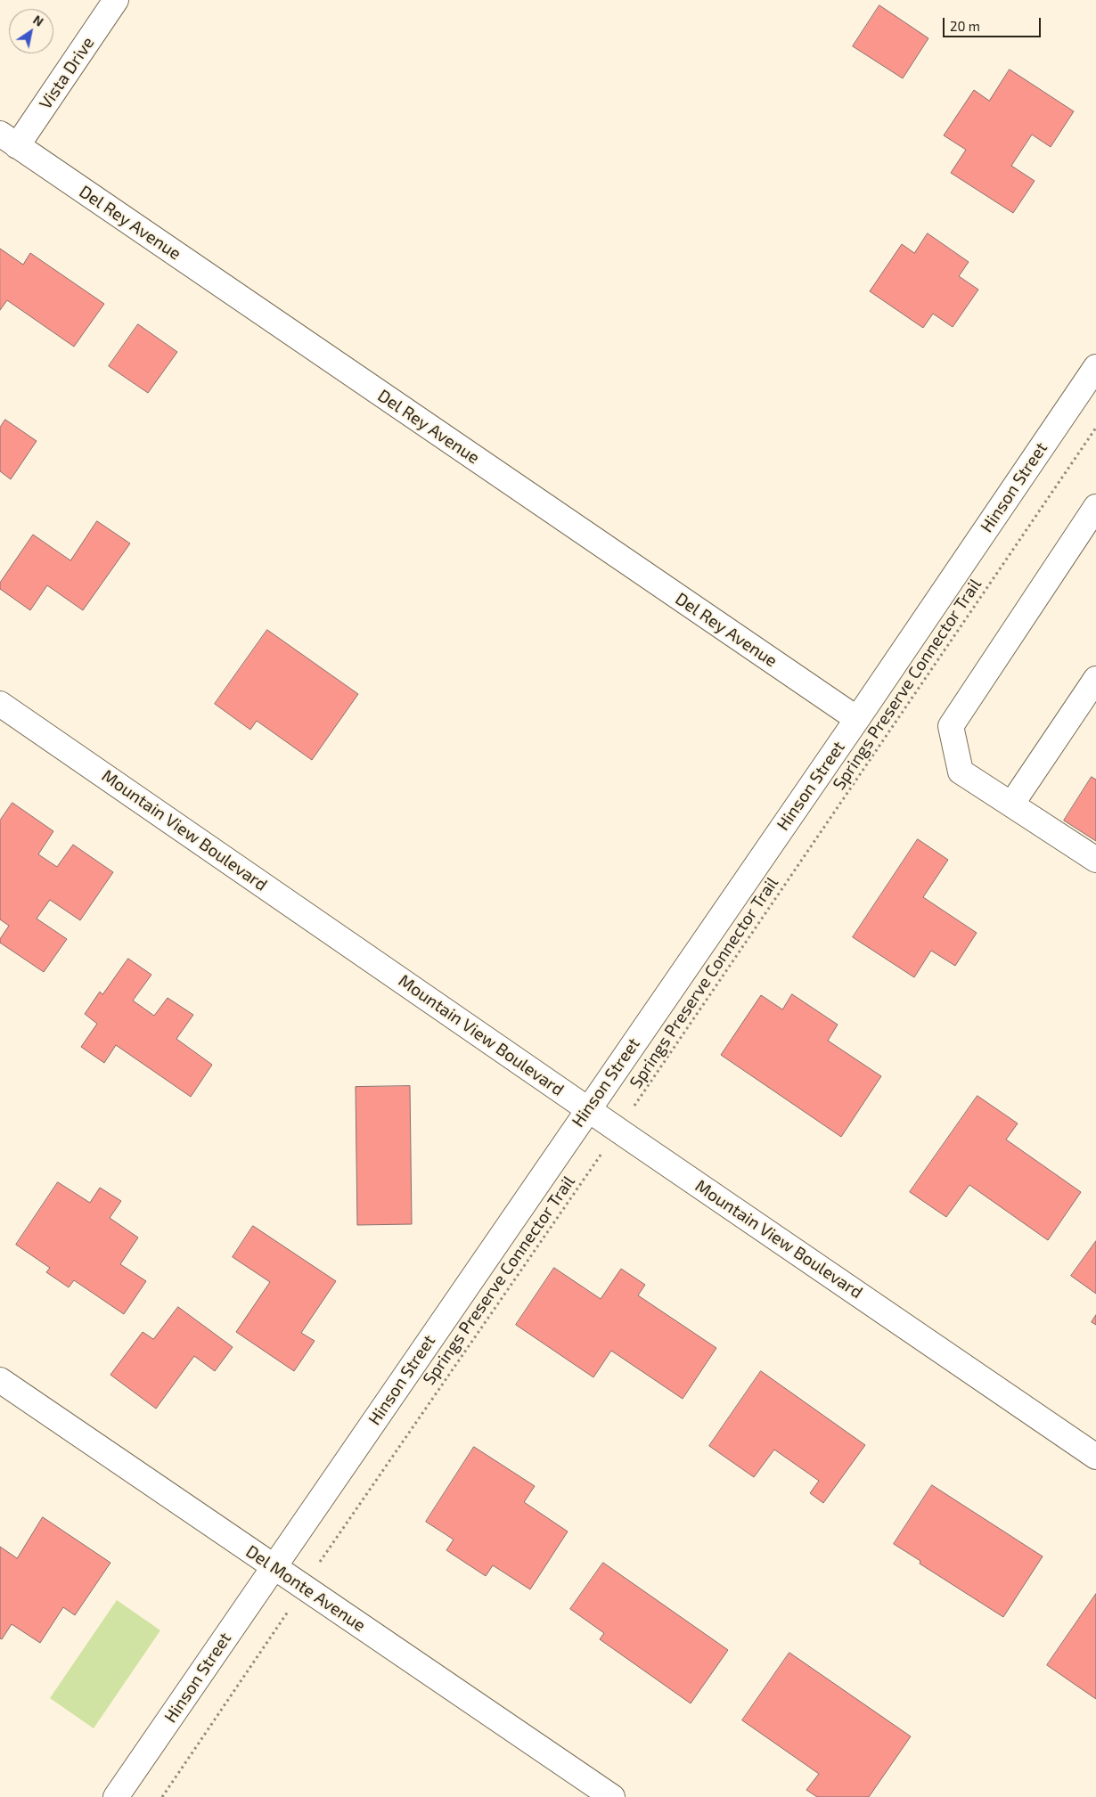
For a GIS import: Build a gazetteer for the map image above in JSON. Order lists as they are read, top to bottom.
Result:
{
  "streets": {
    "street": [
      "Vista Drive",
      "Del Rey Avenue",
      "Hinson Street",
      "Mountain View Boulevard",
      "Del Monte Avenue"
    ],
    "path": ["Springs Preserve Connector Trail"]
  },
  "crossings": [
    ["Vista Drive", "Del Rey Avenue"],
    ["Del Rey Avenue", "Hinson Street"],
    ["Hinson Street", "Mountain View Boulevard"],
    ["Hinson Street", "Del Monte Avenue"],
    ["Springs Preserve Connector Trail", "Mountain View Boulevard"]
  ],
  "scale_bar": "20 m",
  "north": "top right"
}
